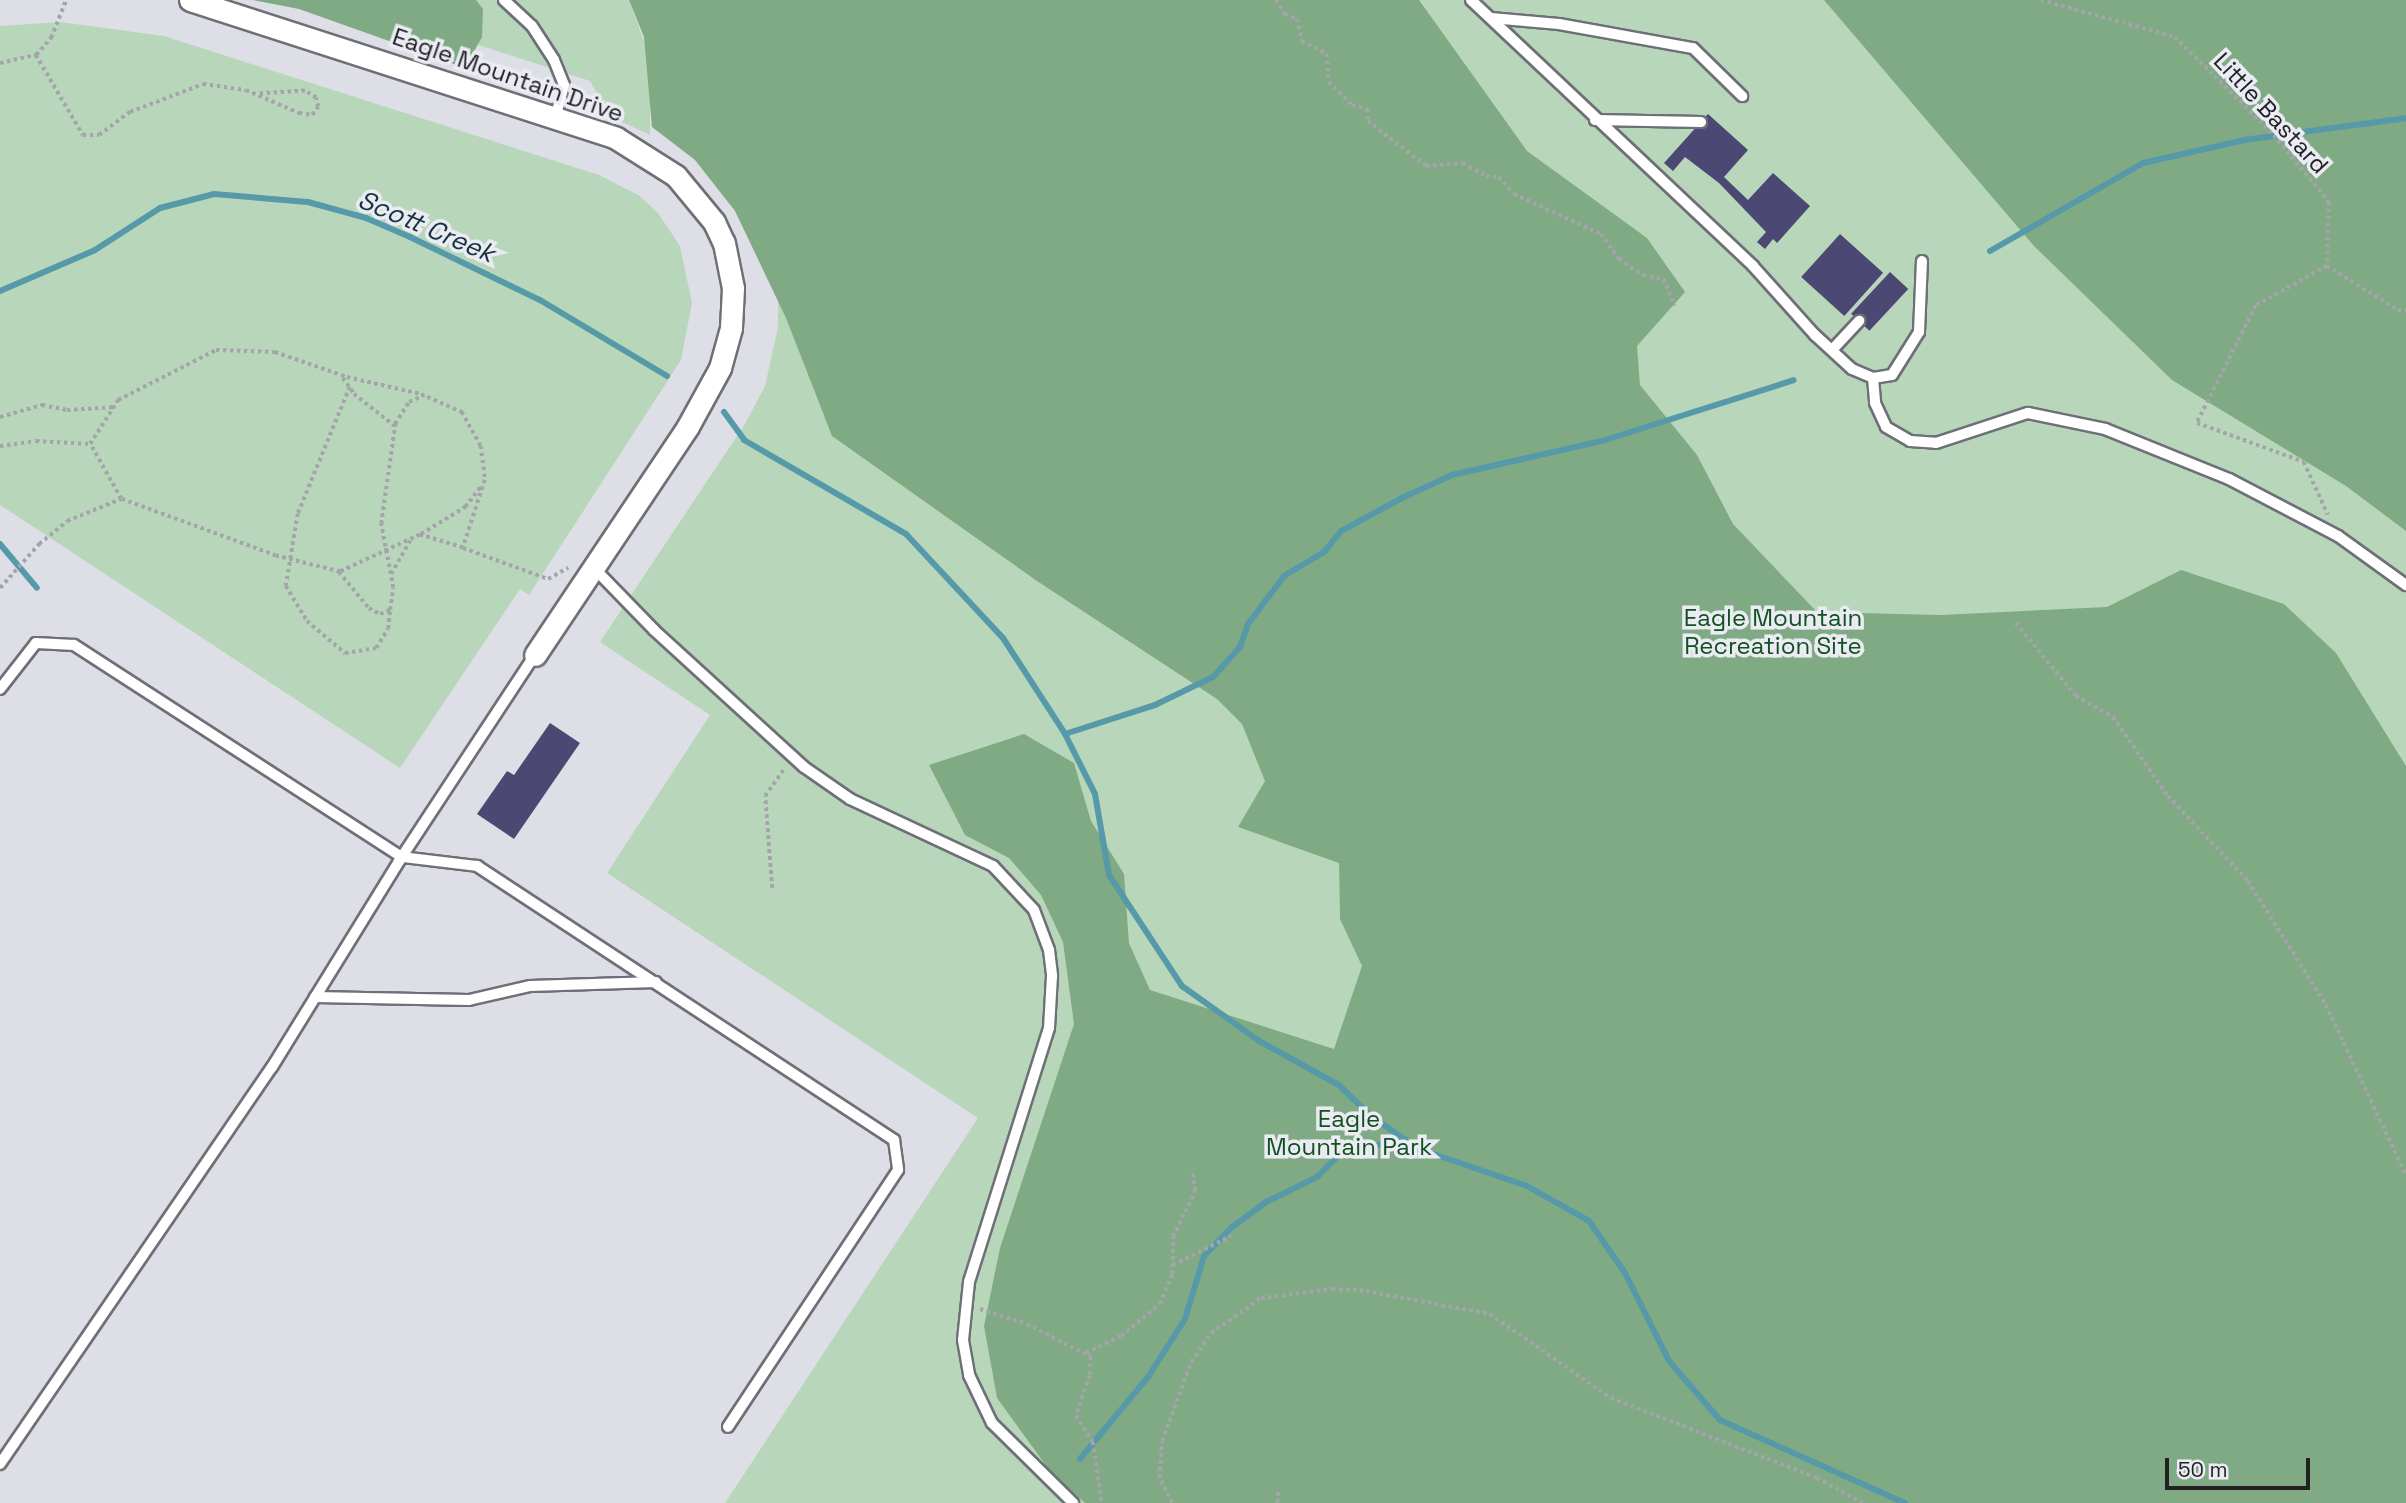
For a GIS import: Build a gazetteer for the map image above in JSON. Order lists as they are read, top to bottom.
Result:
{
  "streets": {
    "street": ["Eagle Mountain Drive"],
    "path": ["Little Bastard"]
  },
  "water": ["Scott Creek"],
  "parks": ["Eagle Mountain Recreation Site", "Eagle Mountain Park"],
  "scale_bar": "50 m"
}
